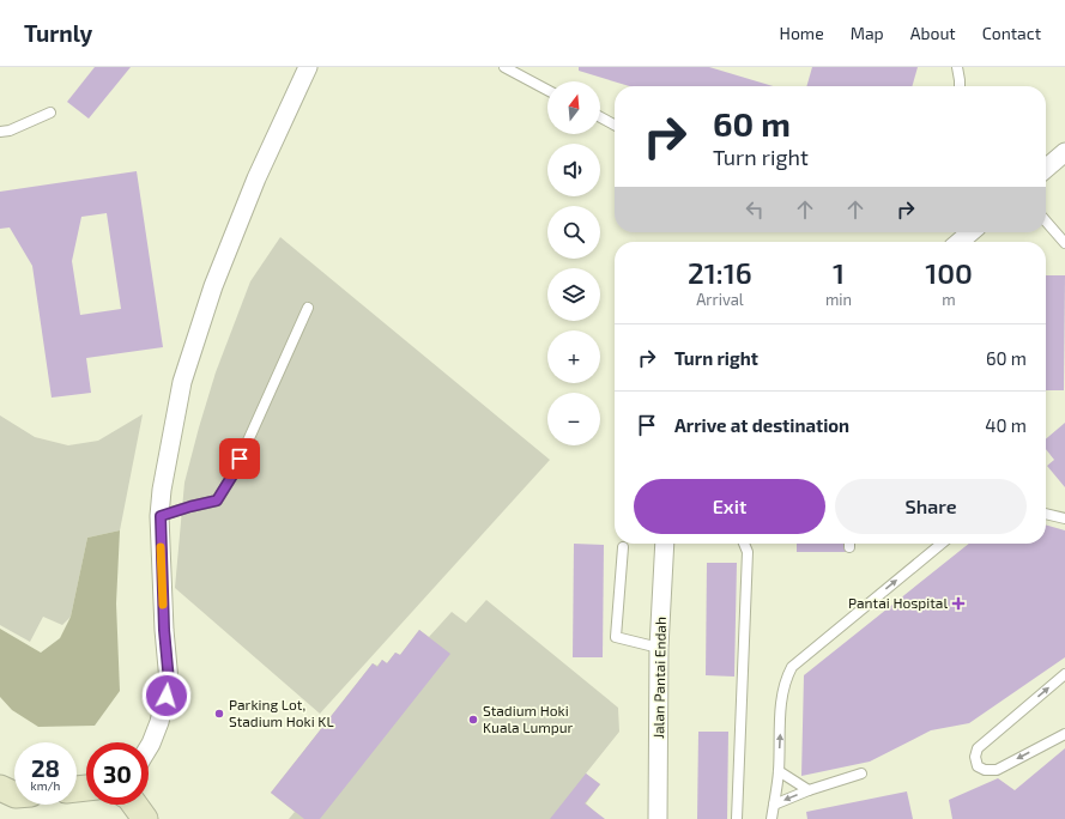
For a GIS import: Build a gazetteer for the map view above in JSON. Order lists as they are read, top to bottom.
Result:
{
  "streets": {
    "street": ["Jalan Pantai Endah"]
  },
  "places": {
    "health": ["Pantai Hospital"],
    "other": ["Parking Lot, Stadium Hoki KL", "Stadium Hoki Kuala Lumpur"]
  },
  "north": "top",
  "page": {
    "header": "Turnly",
    "nav": [
      "Home",
      "Map",
      "About",
      "Contact"
    ],
    "map_buttons": ["+", "−"],
    "turn": ["60 m", "Turn right"],
    "eta": [
      "21:16",
      "Arrival",
      "1",
      "min",
      "100",
      "m"
    ],
    "list": [
      {
        "name": "Turn right",
        "value": "60 m"
      },
      {
        "name": "Arrive at destination",
        "value": "40 m"
      }
    ],
    "buttons": ["Exit", "Share"],
    "speed": "28 km/h",
    "limit": "30"
  }
}
